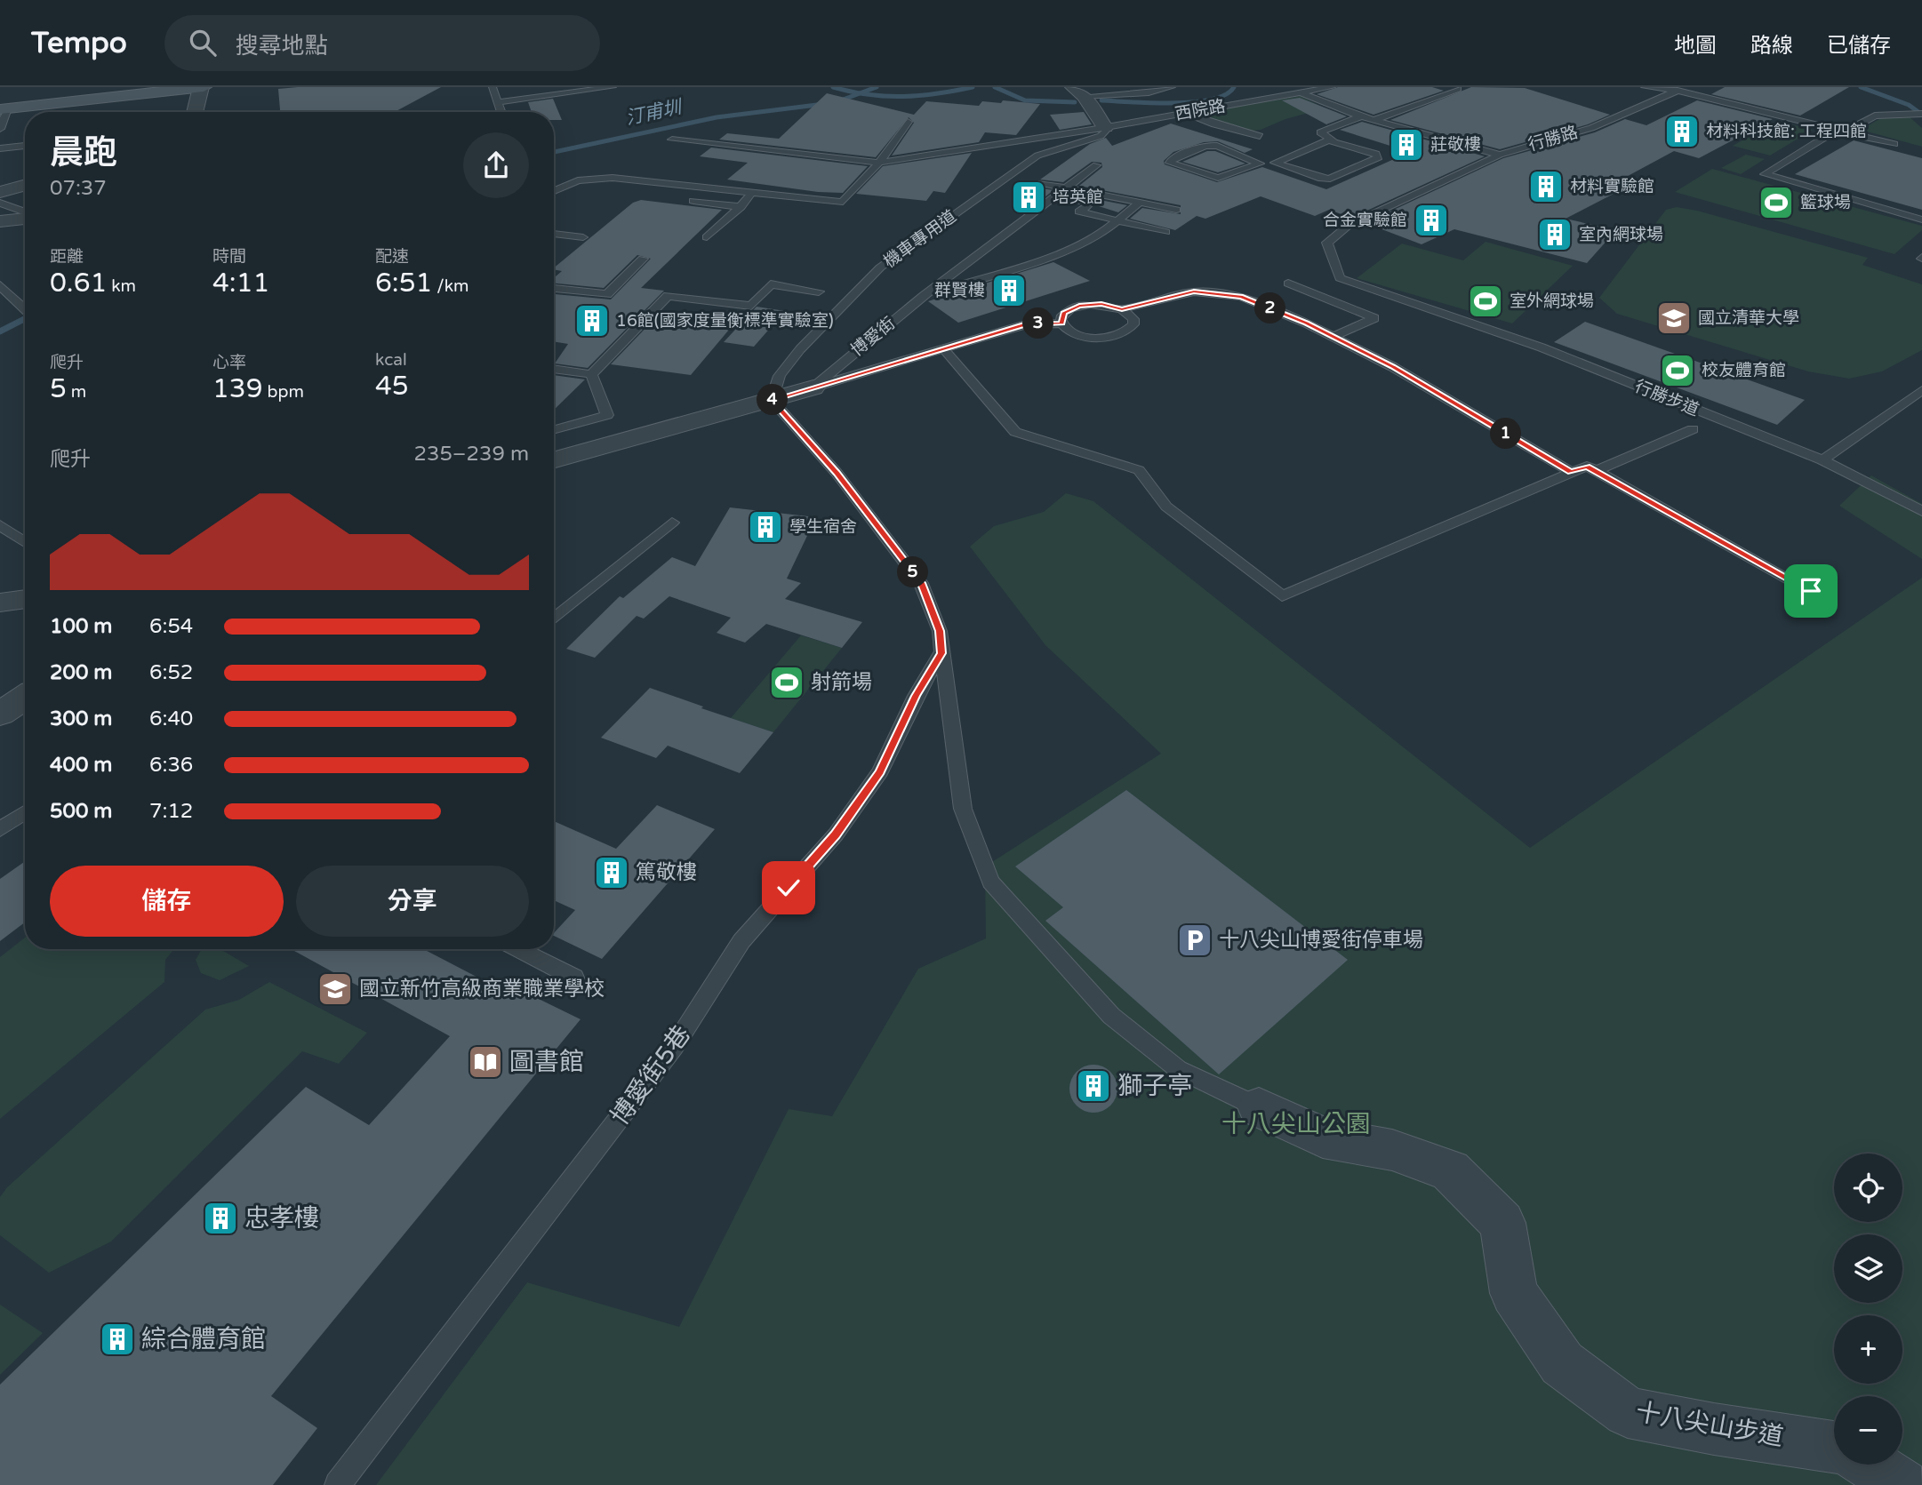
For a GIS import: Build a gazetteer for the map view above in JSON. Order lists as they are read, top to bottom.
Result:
{
  "streets": {
    "street": ["博愛街", "十八尖山步道"],
    "lane": [
      "西院路",
      "行勝路",
      "機車專用道",
      "行勝步道",
      "博愛街5巷"
    ]
  },
  "crossings": [
    ["西院路", "機車專用道"],
    ["行勝路", "行勝步道"],
    ["機車專用道", "博愛街"],
    ["博愛街5巷", "十八尖山步道"]
  ],
  "water": ["汀甫圳"],
  "parks": ["十八尖山公園"],
  "places": {
    "building": [
      "材料科技館: 工程四館",
      "莊敬樓",
      "材料實驗館",
      "培英館",
      "合金實驗館",
      "室內網球場",
      "群賢樓",
      "16館(國家度量衡標準實驗室)",
      "學生宿舍",
      "篤敬樓",
      "獅子亭",
      "忠孝樓",
      "綜合體育館"
    ],
    "sports": [
      "籃球場",
      "室外網球場",
      "校友體育館",
      "射箭場"
    ],
    "school or university": ["國立清華大學", "國立新竹高級商業職業學校"],
    "parking": ["十八尖山博愛街停車場"],
    "library": ["圖書館"]
  },
  "page": {
    "header": "Tempo",
    "search": "搜尋地點",
    "nav": ["地圖", "路線", "已儲存"],
    "heading": ["晨跑", "07:37"],
    "stats": [
      ["距離", "0.61 km"],
      ["時間", "4:11"],
      ["配速", "6:51 /km"],
      ["爬升", "5 m"],
      ["心率", "139 bpm"],
      ["kcal", "45"]
    ],
    "pins": [
      "2",
      "3",
      "4",
      "1",
      "5"
    ],
    "chart": ["爬升", "235–239 m"],
    "list": [
      {
        "name": "100 m",
        "note": "6:54"
      },
      {
        "name": "200 m",
        "note": "6:52"
      },
      {
        "name": "300 m",
        "note": "6:40"
      },
      {
        "name": "400 m",
        "note": "6:36"
      },
      {
        "name": "500 m",
        "note": "7:12"
      }
    ],
    "buttons": ["儲存", "分享"],
    "map_buttons": ["+", "−"]
  }
}
